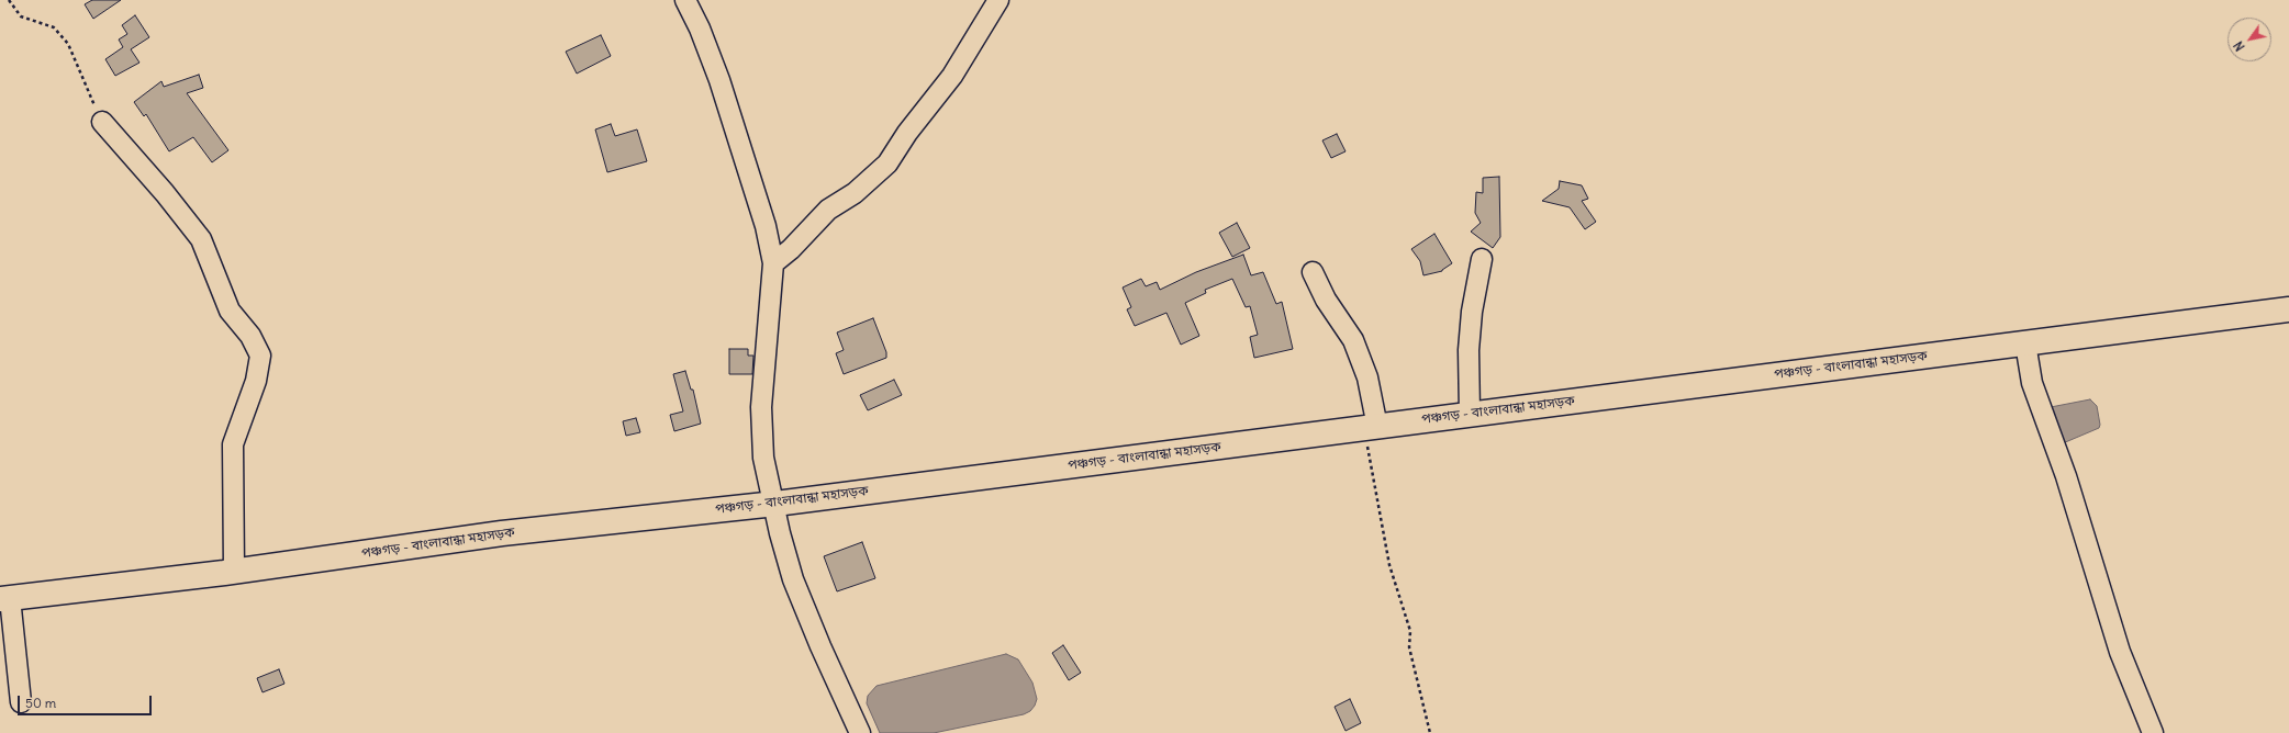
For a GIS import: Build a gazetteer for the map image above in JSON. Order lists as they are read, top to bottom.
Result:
{
  "streets": {
    "highway": ["পঞ্চগড় - বাংলাবান্ধা মহাসড়ক"]
  },
  "scale_bar": "50 m",
  "north": "bottom left"
}
